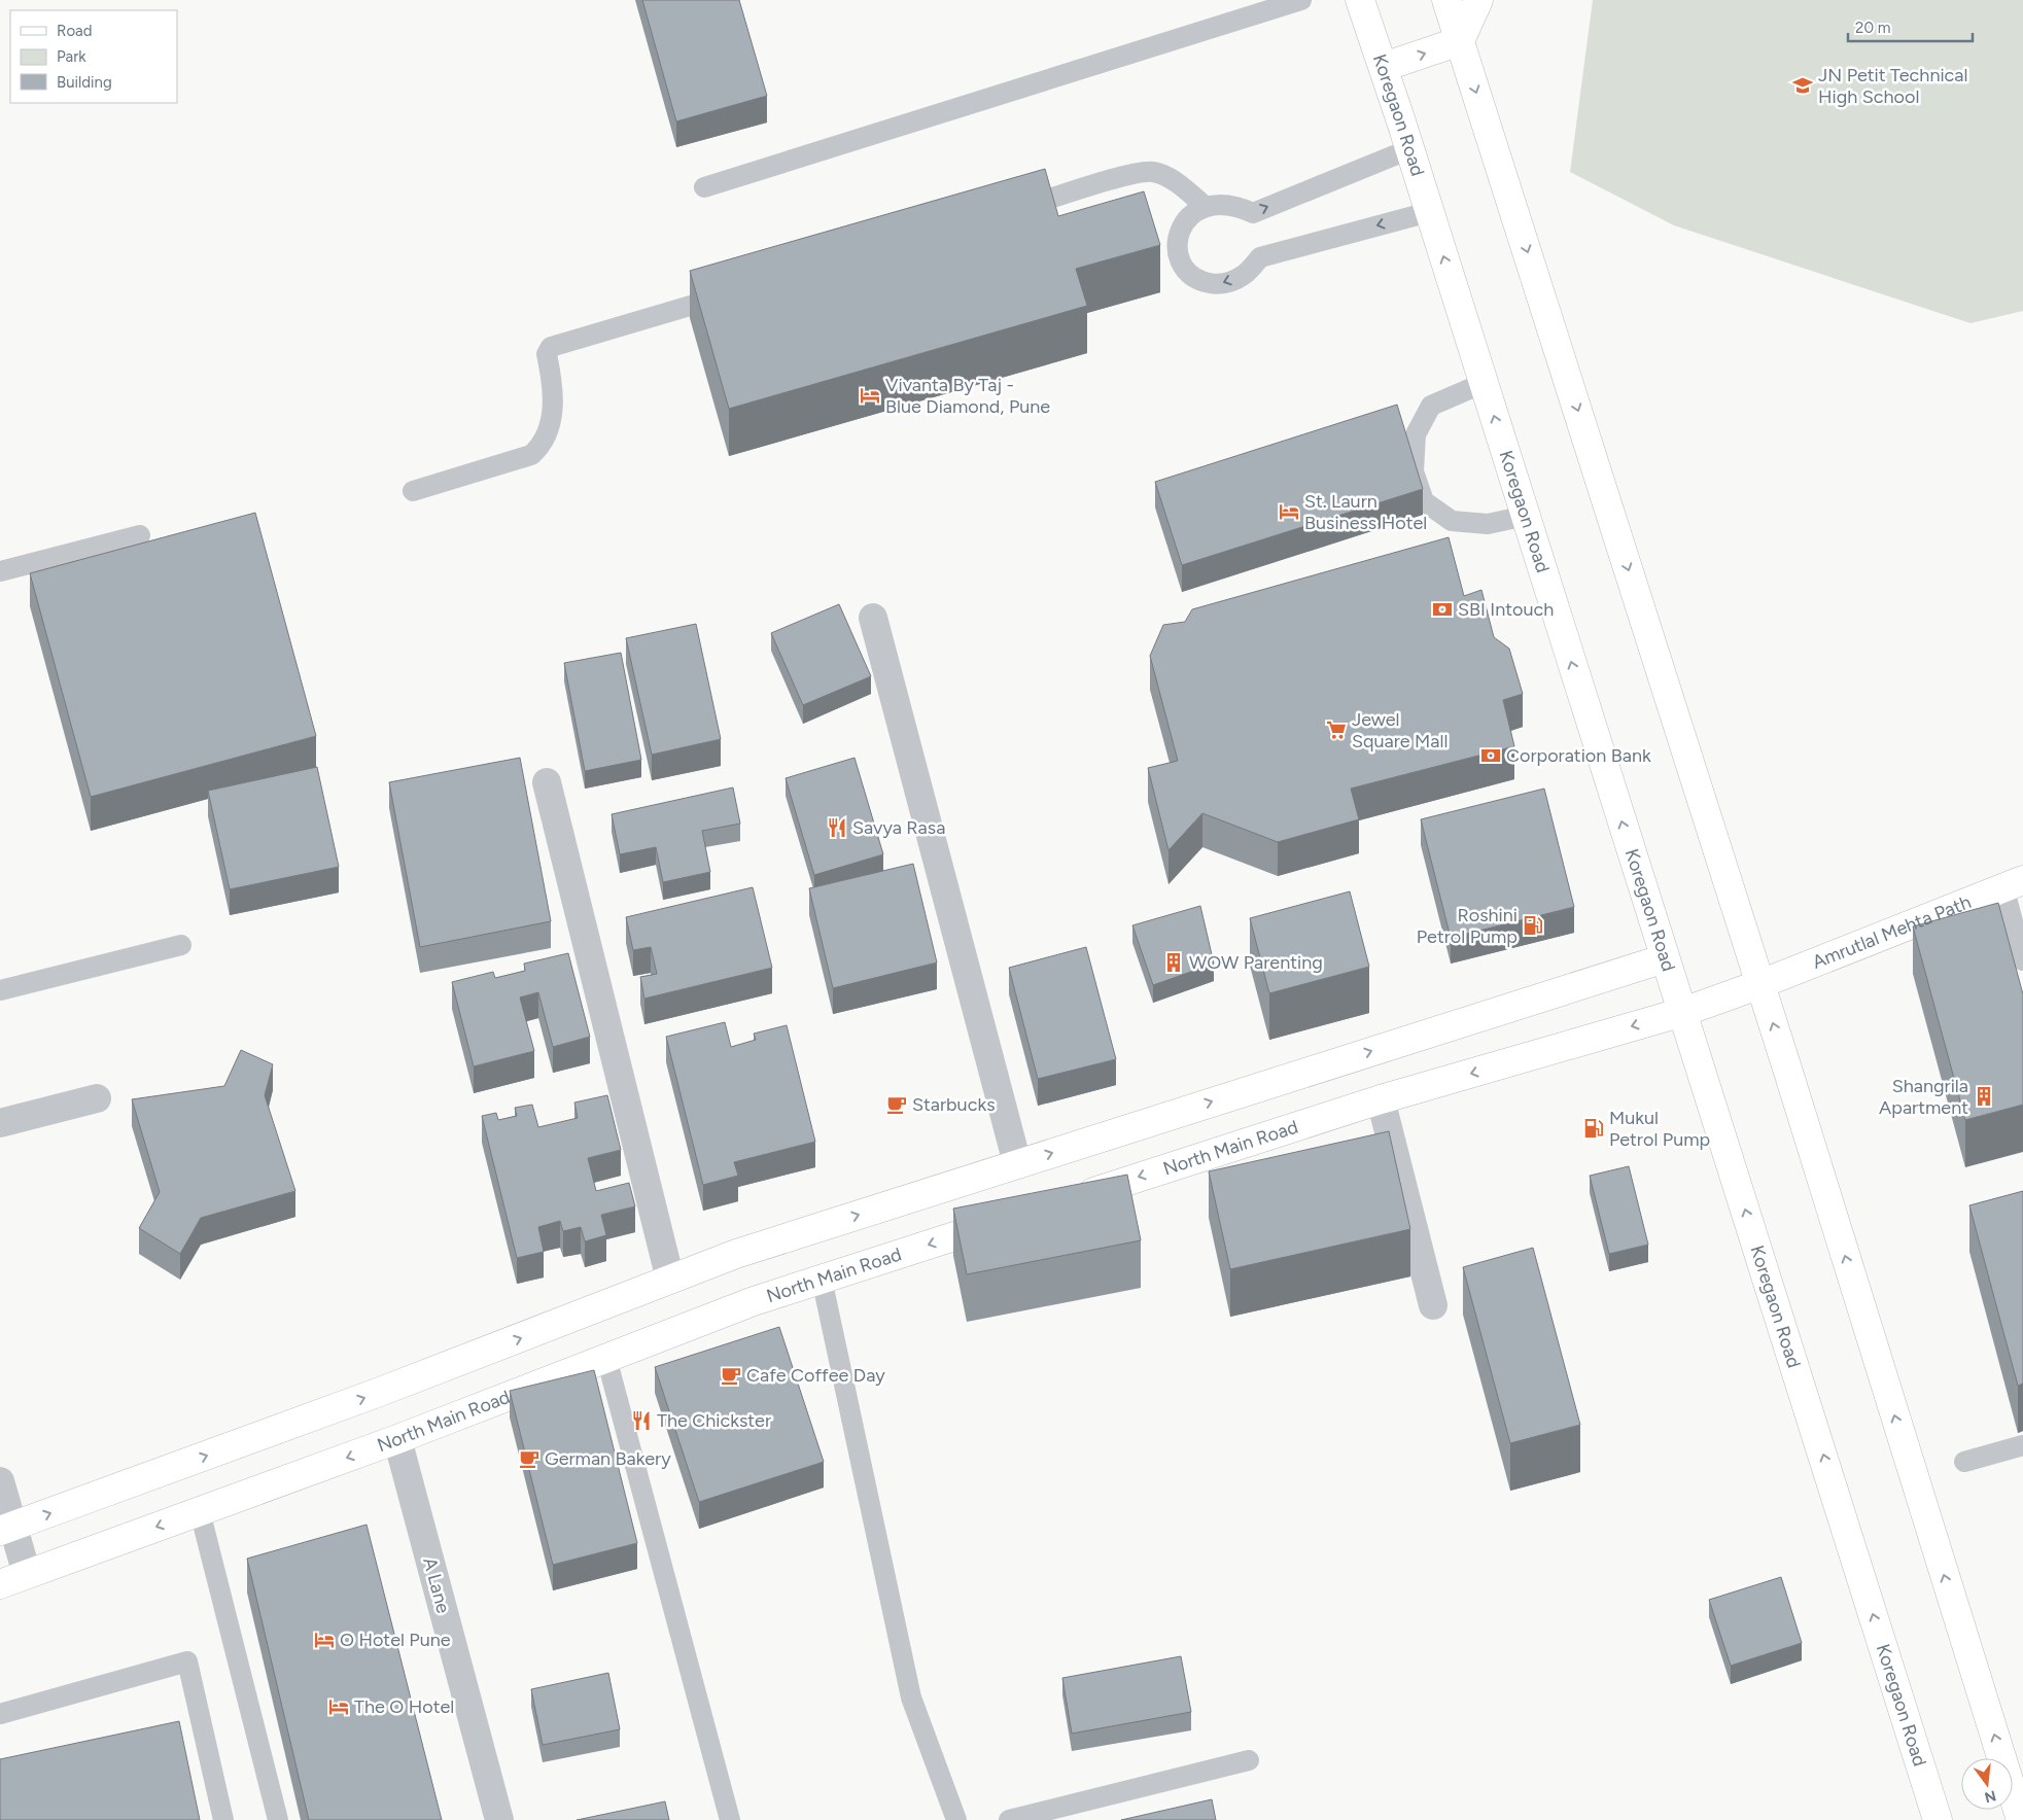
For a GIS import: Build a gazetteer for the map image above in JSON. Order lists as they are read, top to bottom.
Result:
{
  "streets": {
    "main road": ["Koregaon Road", "Amrutlal Mehta Path", "North Main Road"],
    "street": ["A Lane"]
  },
  "crossings": [
    ["Koregaon Road", "Amrutlal Mehta Path"],
    ["Koregaon Road", "North Main Road"],
    ["Amrutlal Mehta Path", "North Main Road"],
    ["North Main Road", "A Lane"]
  ],
  "places": {
    "school or university": ["JN Petit Technical High School"],
    "hotel": [
      "Vivanta By Taj - Blue Diamond, Pune",
      "St. Laurn Business Hotel",
      "O Hotel Pune",
      "The O Hotel"
    ],
    "bank": ["SBI Intouch", "Corporation Bank"],
    "supermarket": ["Jewel Square Mall"],
    "restaurant": ["Savya Rasa", "The Chickster"],
    "fuel station": ["Roshini Petrol Pump", "Mukul Petrol Pump"],
    "building": ["WOW Parenting", "Shangrila Apartment"],
    "cafe": ["Starbucks", "Cafe Coffee Day", "German Bakery"]
  },
  "legend": ["Road", "Park", "Building"],
  "scale_bar": "20 m",
  "north": "bottom"
}
